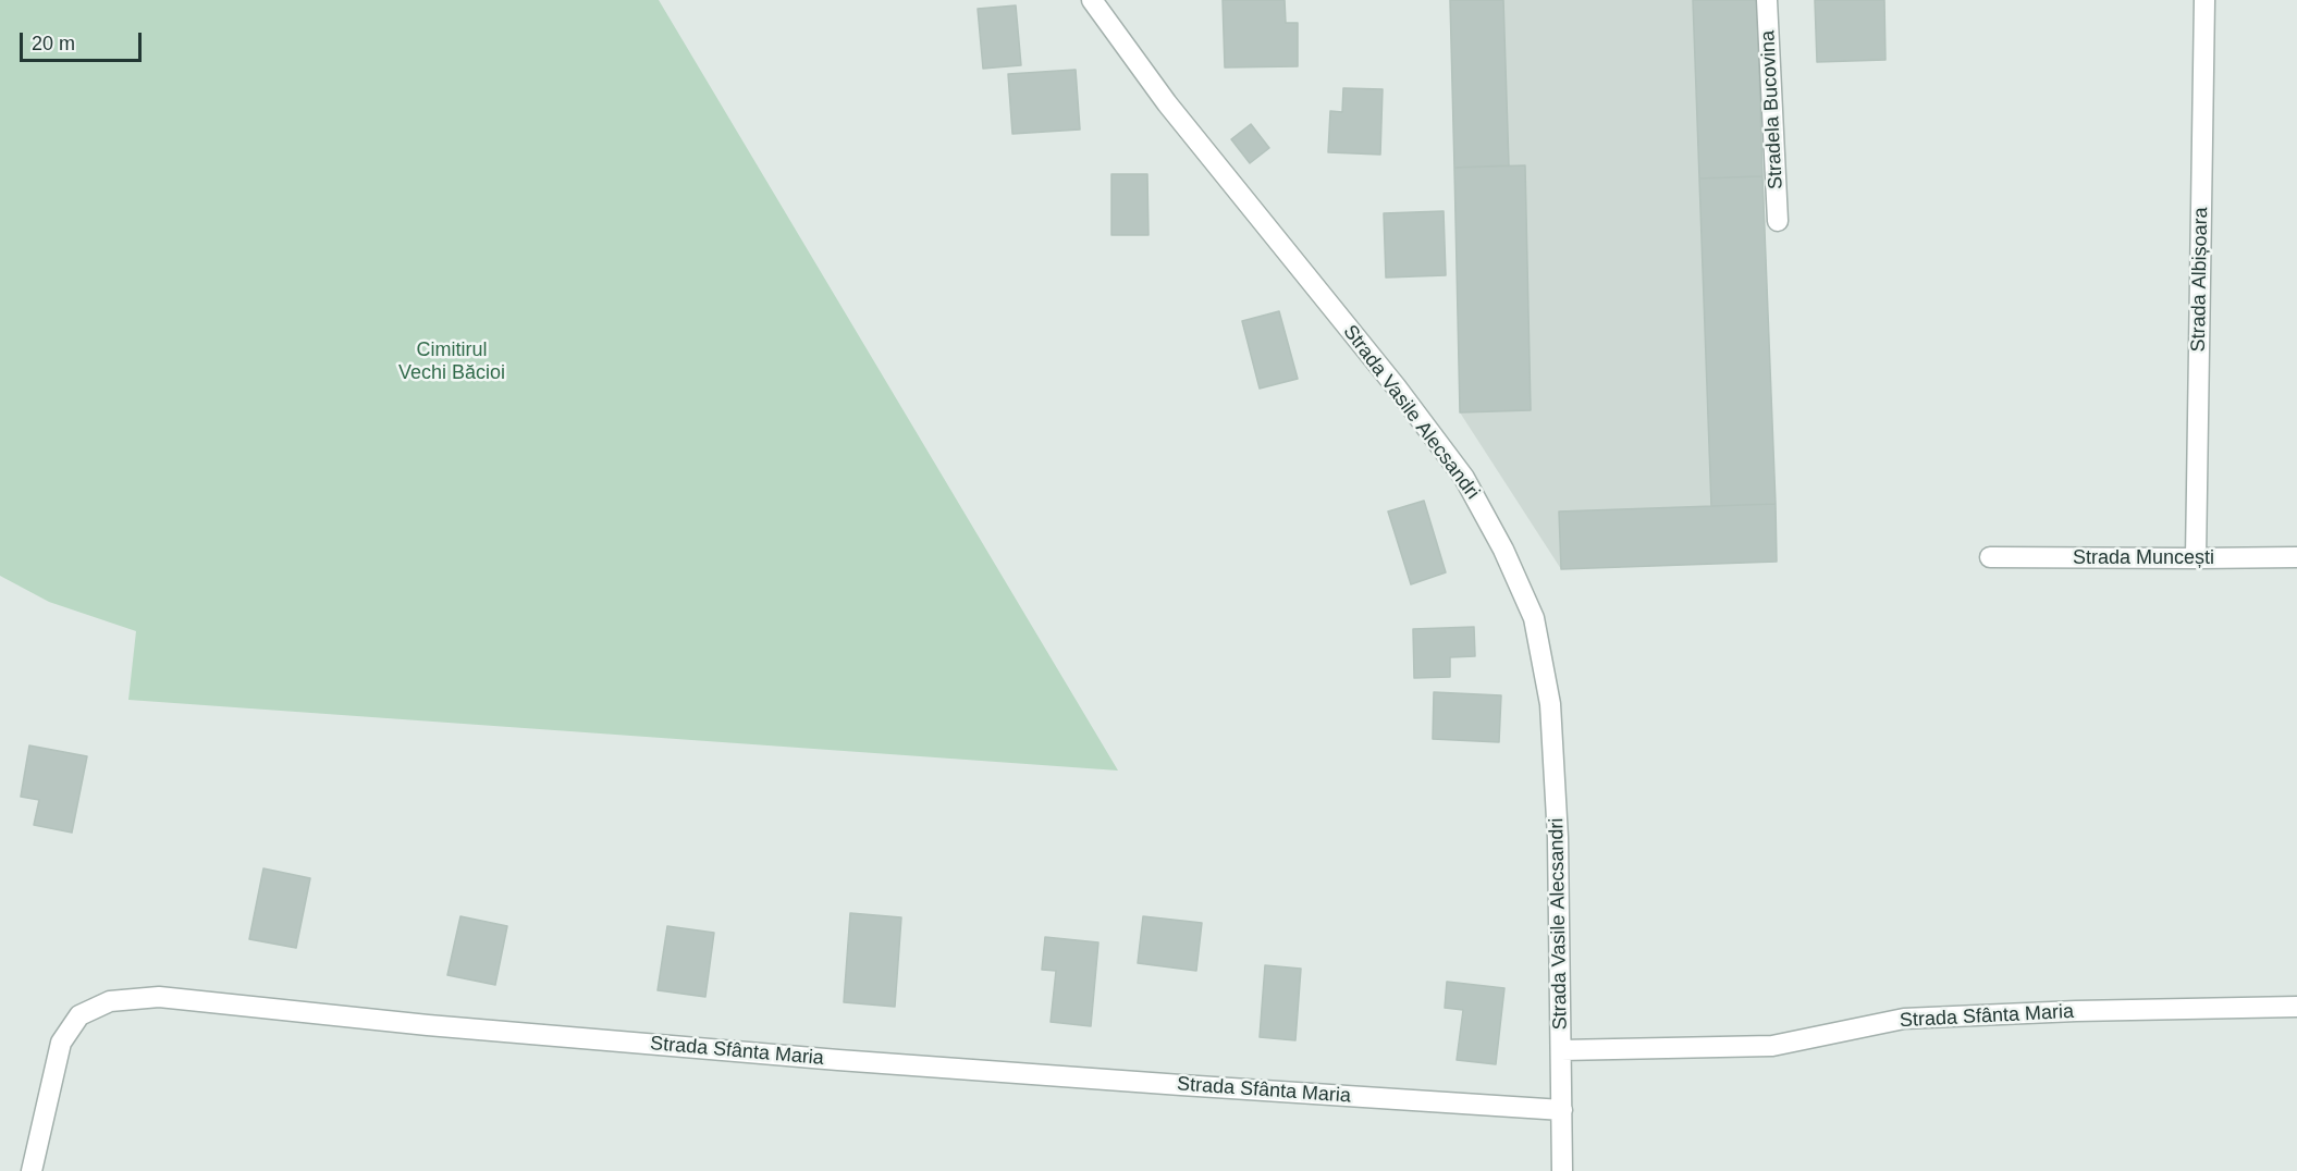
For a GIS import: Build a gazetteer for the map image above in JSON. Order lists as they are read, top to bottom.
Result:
{
  "streets": {
    "street": [
      "Stradela Bucovina",
      "Strada Albișoara",
      "Strada Vasile Alecsandri",
      "Strada Muncești",
      "Strada Sfânta Maria"
    ]
  },
  "crossings": [
    ["Strada Albișoara", "Strada Muncești"],
    ["Strada Vasile Alecsandri", "Strada Sfânta Maria"]
  ],
  "parks": ["Cimitirul Vechi Băcioi"],
  "scale_bar": "20 m"
}
